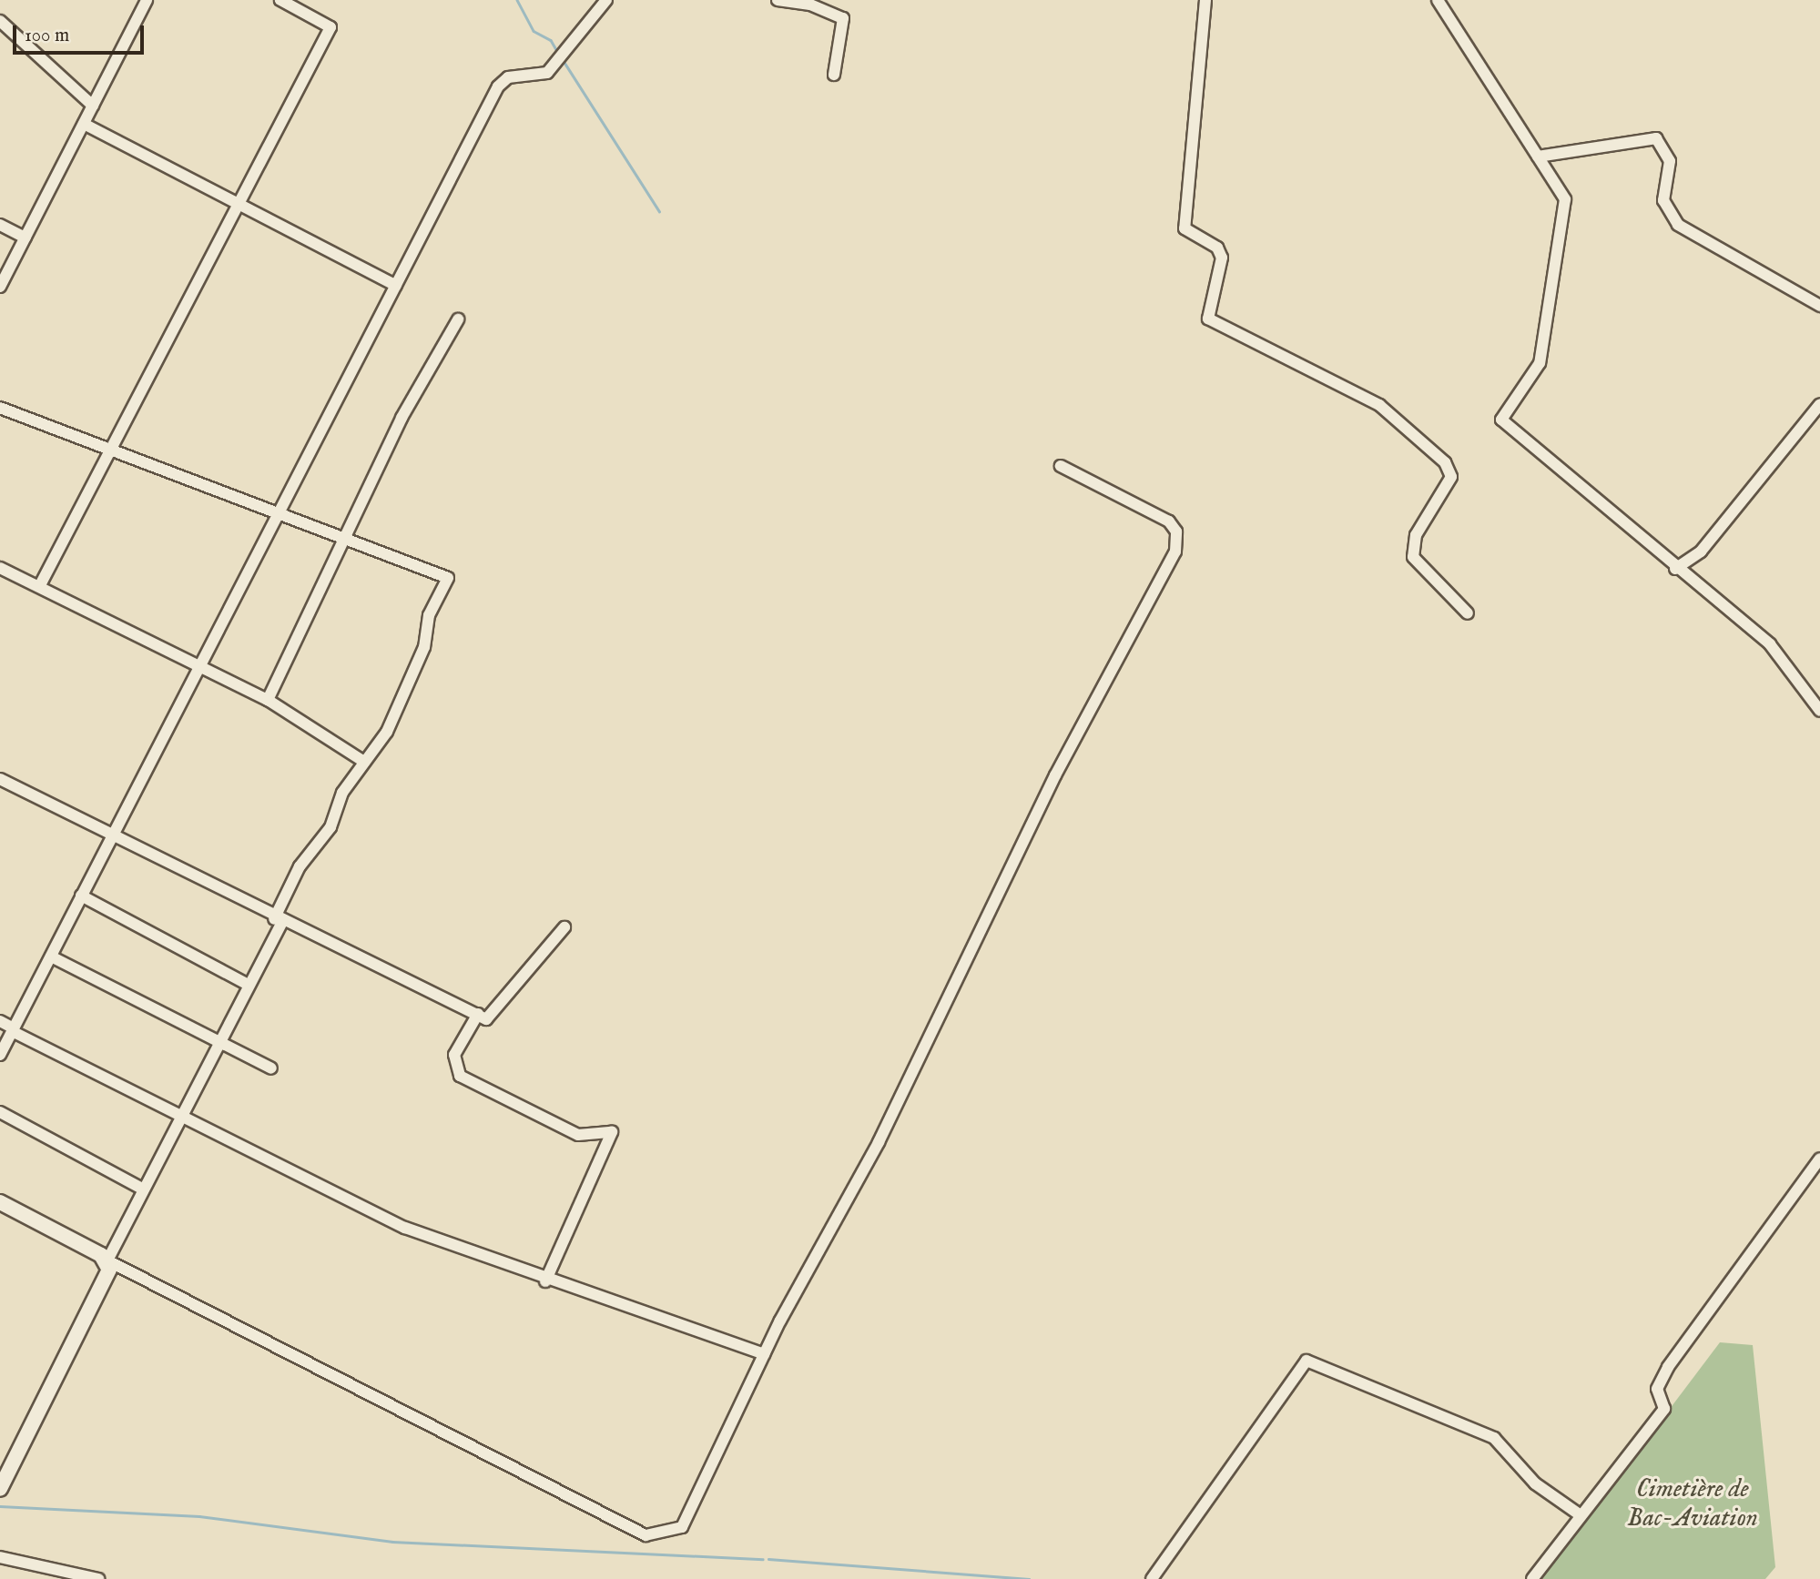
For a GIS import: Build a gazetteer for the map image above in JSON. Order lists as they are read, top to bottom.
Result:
{
  "parks": ["Cimetière de Bac-Aviation"],
  "scale_bar": "100 m"
}
